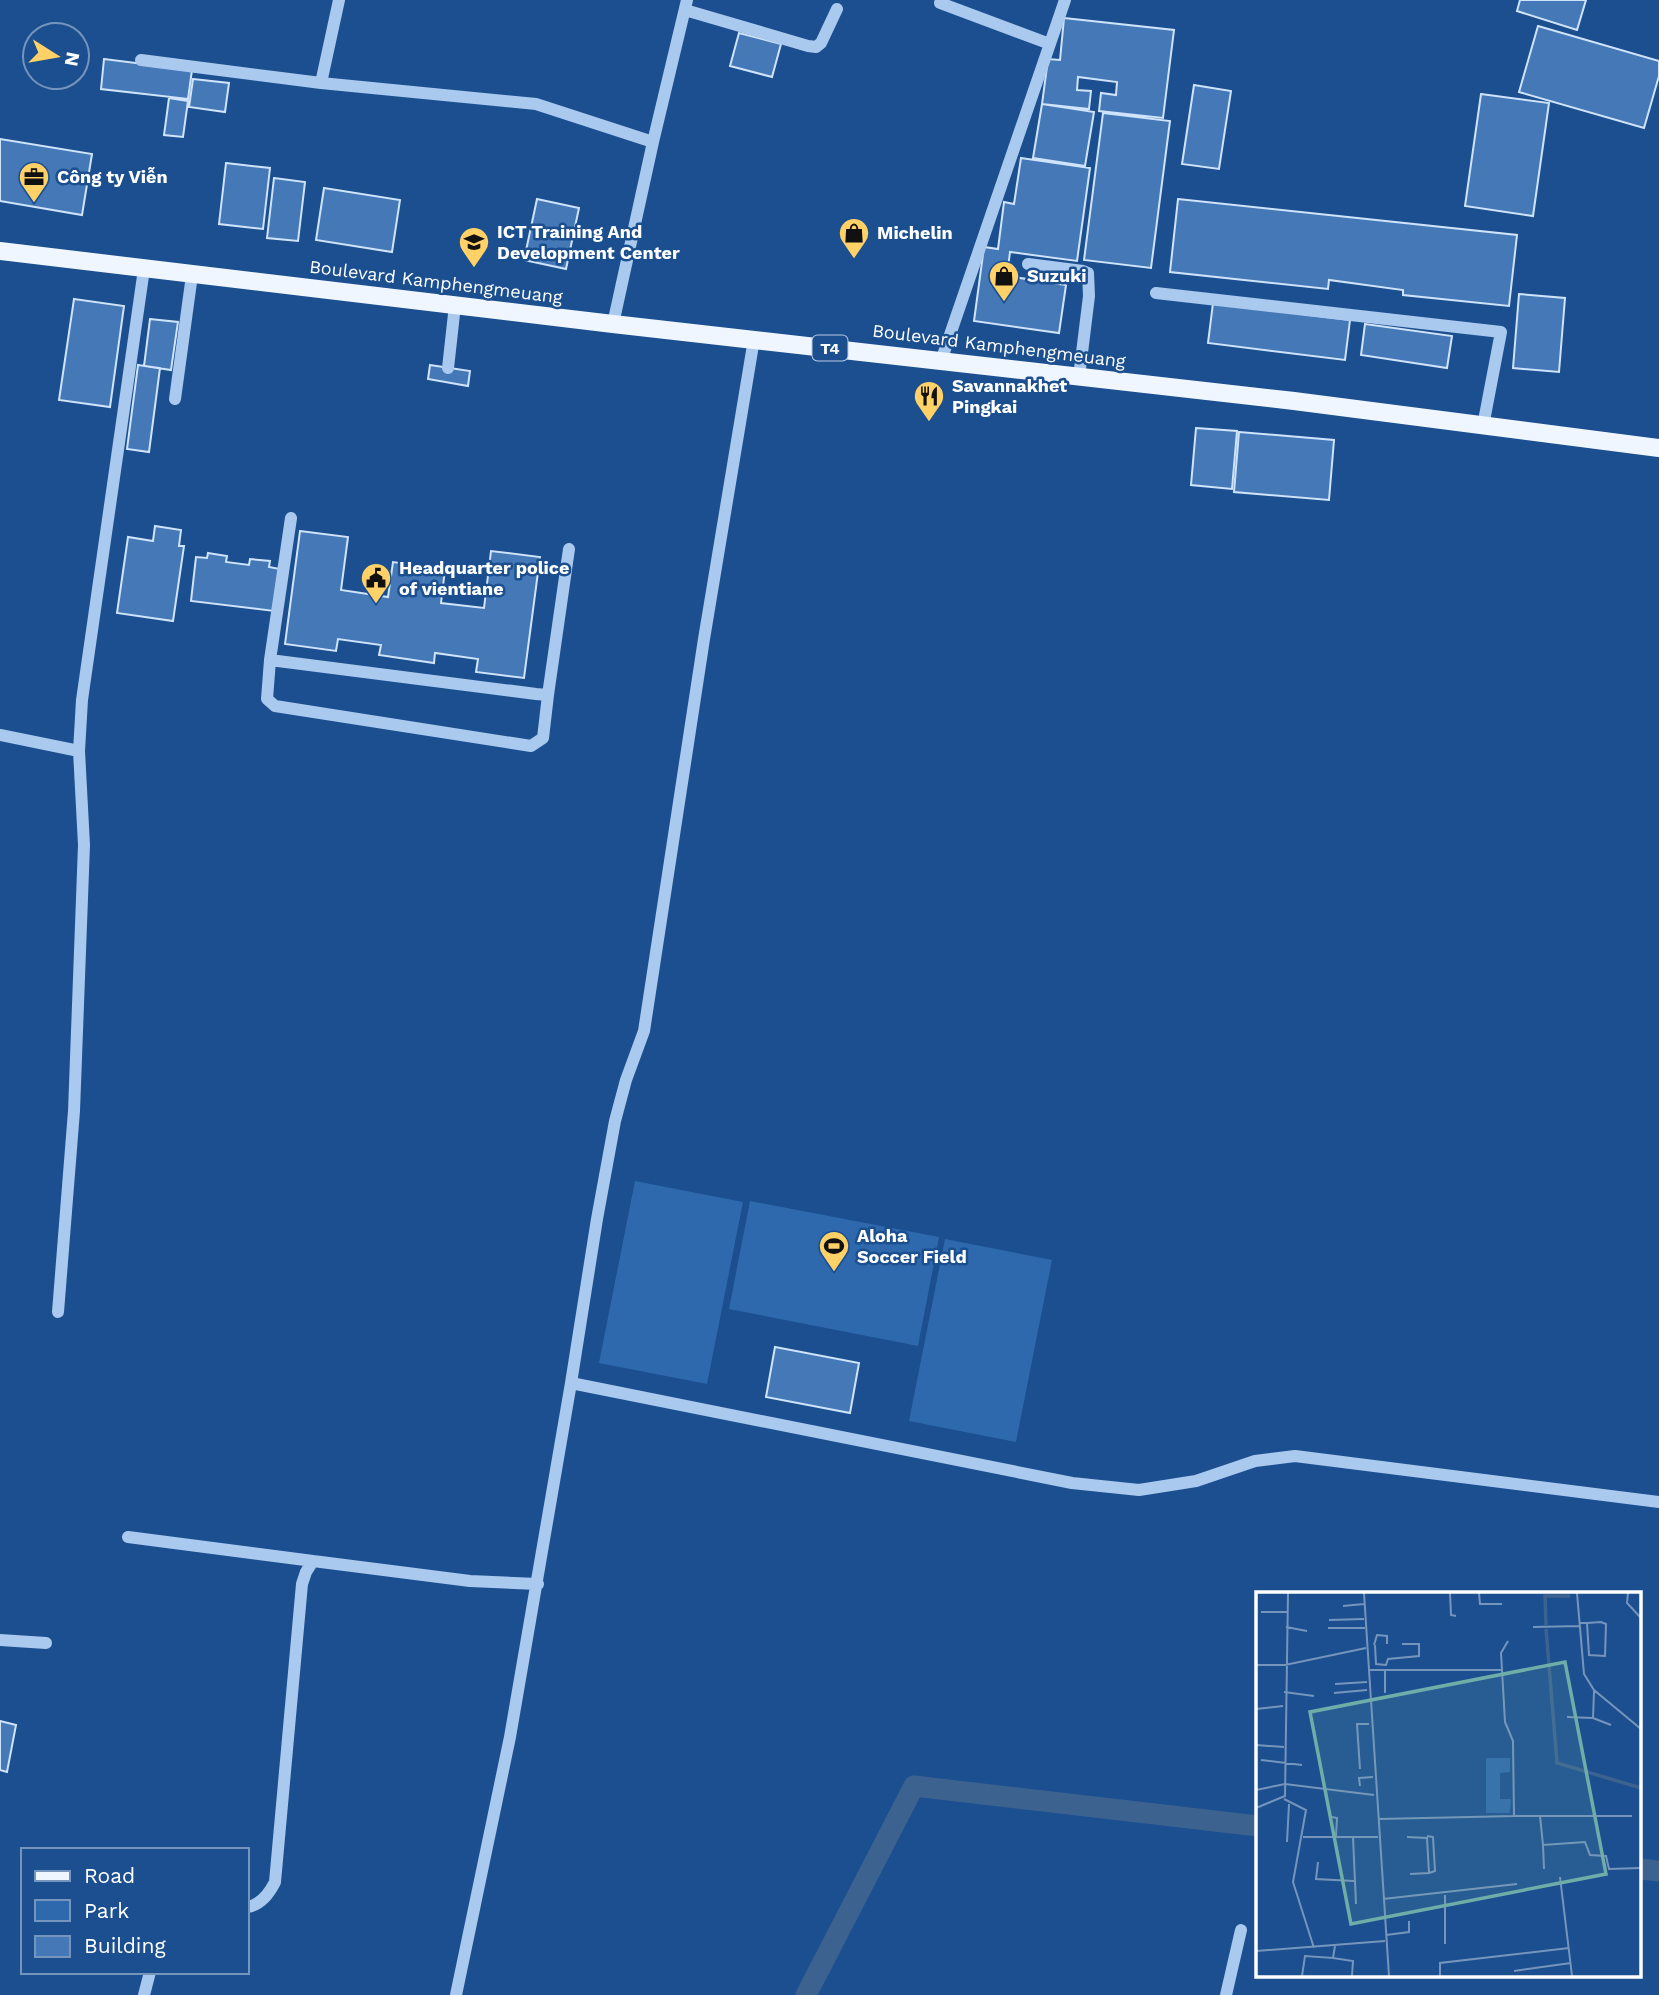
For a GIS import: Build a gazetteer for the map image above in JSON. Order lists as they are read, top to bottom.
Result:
{
  "streets": {
    "main road": ["Boulevard Kamphengmeuang", "T4"]
  },
  "places": {
    "office": ["Công ty Viễn"],
    "shop": ["Michelin", "Suzuki"],
    "school or university": ["ICT Training And Development Center"],
    "restaurant": ["Savannakhet Pingkai"],
    "public building": ["Headquarter police of vientiane"],
    "sports": ["Aloha Soccer Field"]
  },
  "legend": ["Road", "Park", "Building"],
  "north": "right"
}
